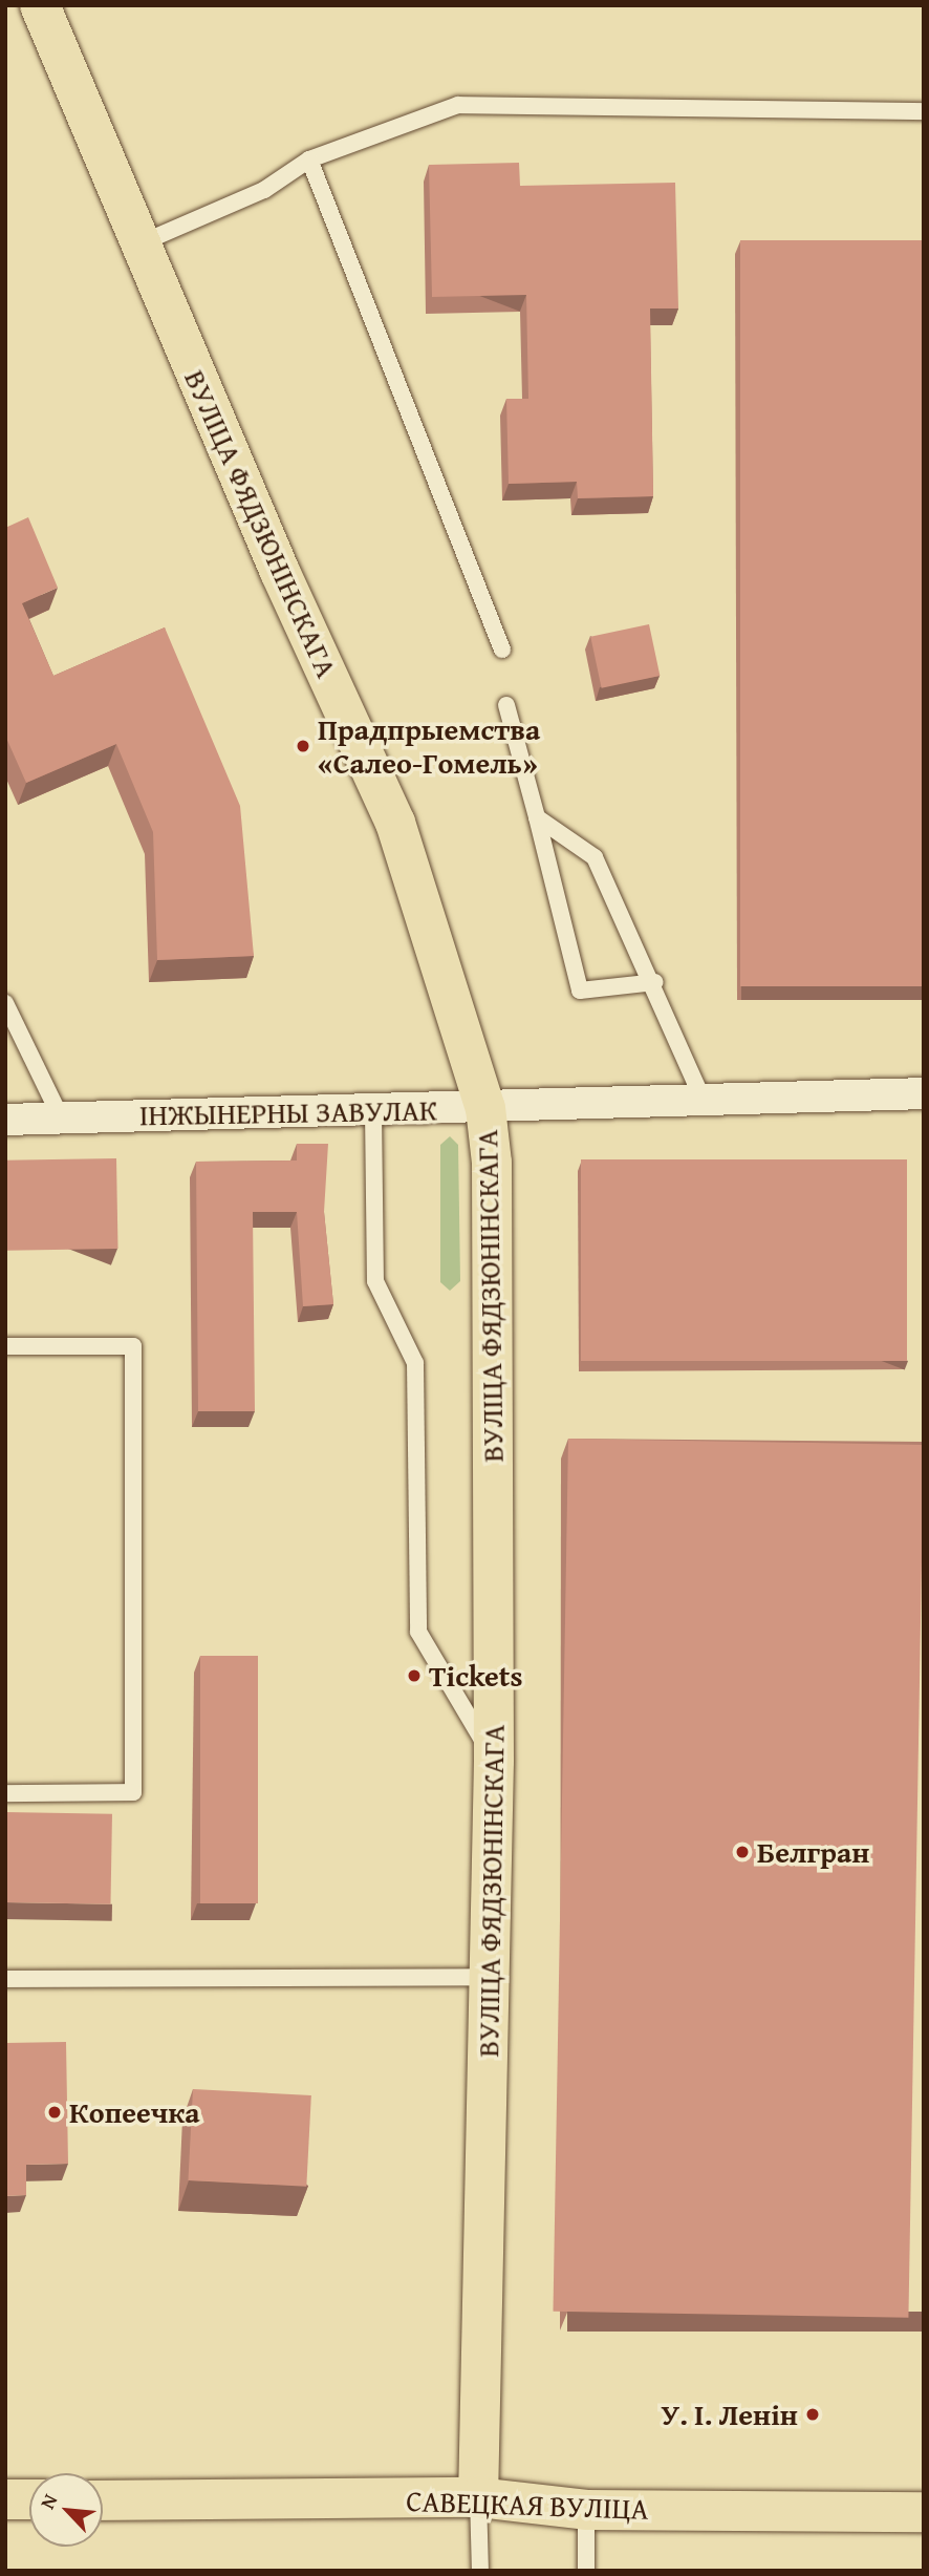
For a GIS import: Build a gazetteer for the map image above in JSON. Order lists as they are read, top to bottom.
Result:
{
  "streets": {
    "main road": ["ВУЛІЦА ФЯДЗЮНІНСКАГА", "САВЕЦКАЯ ВУЛІЦА"],
    "street": ["ІНЖЫНЕРНЫ ЗАВУЛАК"]
  },
  "crossings": [
    ["ВУЛІЦА ФЯДЗЮНІНСКАГА", "ІНЖЫНЕРНЫ ЗАВУЛАК"],
    ["ВУЛІЦА ФЯДЗЮНІНСКАГА", "САВЕЦКАЯ ВУЛІЦА"]
  ],
  "places": [
    "Прадпрыемства «Салео-Гомель»",
    "Tickets",
    "Белгран",
    "Копеечка",
    "У. І. Ленін"
  ],
  "north": "top left"
}
